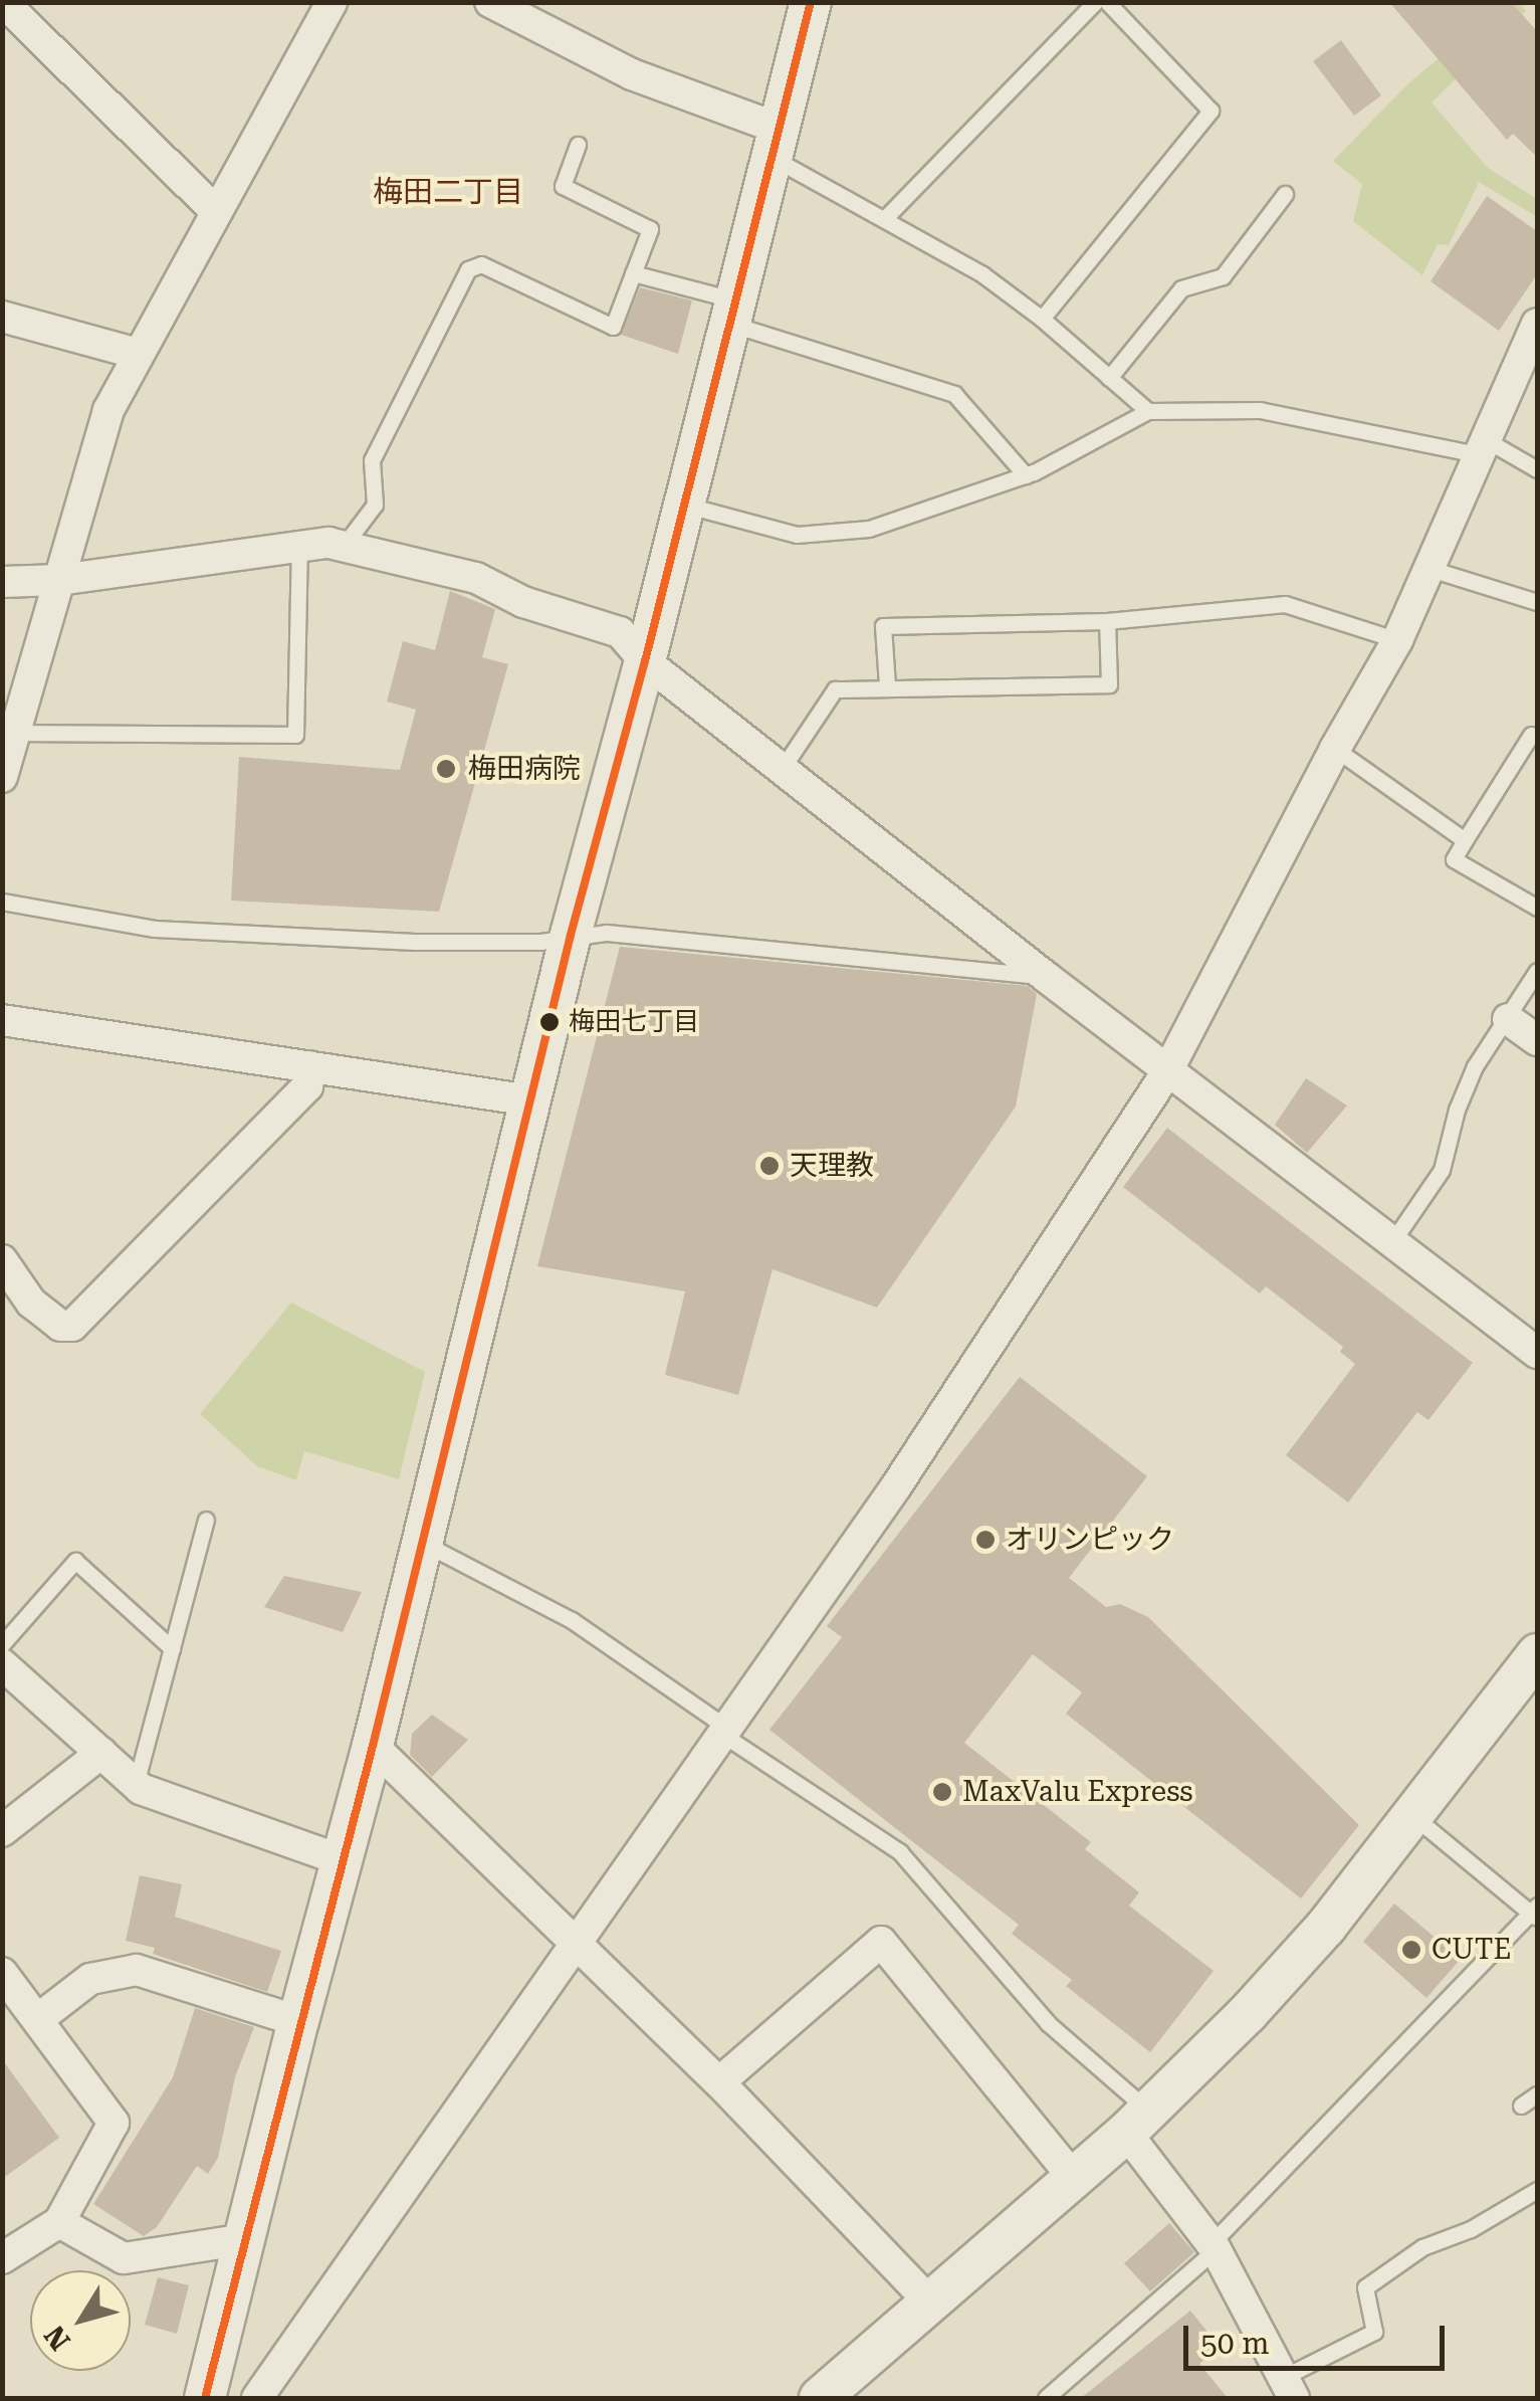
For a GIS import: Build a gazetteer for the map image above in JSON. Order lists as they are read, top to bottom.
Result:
{
  "districts": ["梅田二丁目"],
  "places": [
    "梅田病院",
    "梅田七丁目",
    "天理教",
    "オリンピック",
    "MaxValu Express",
    "CUTE"
  ],
  "scale_bar": "50 m",
  "north": "bottom left"
}
